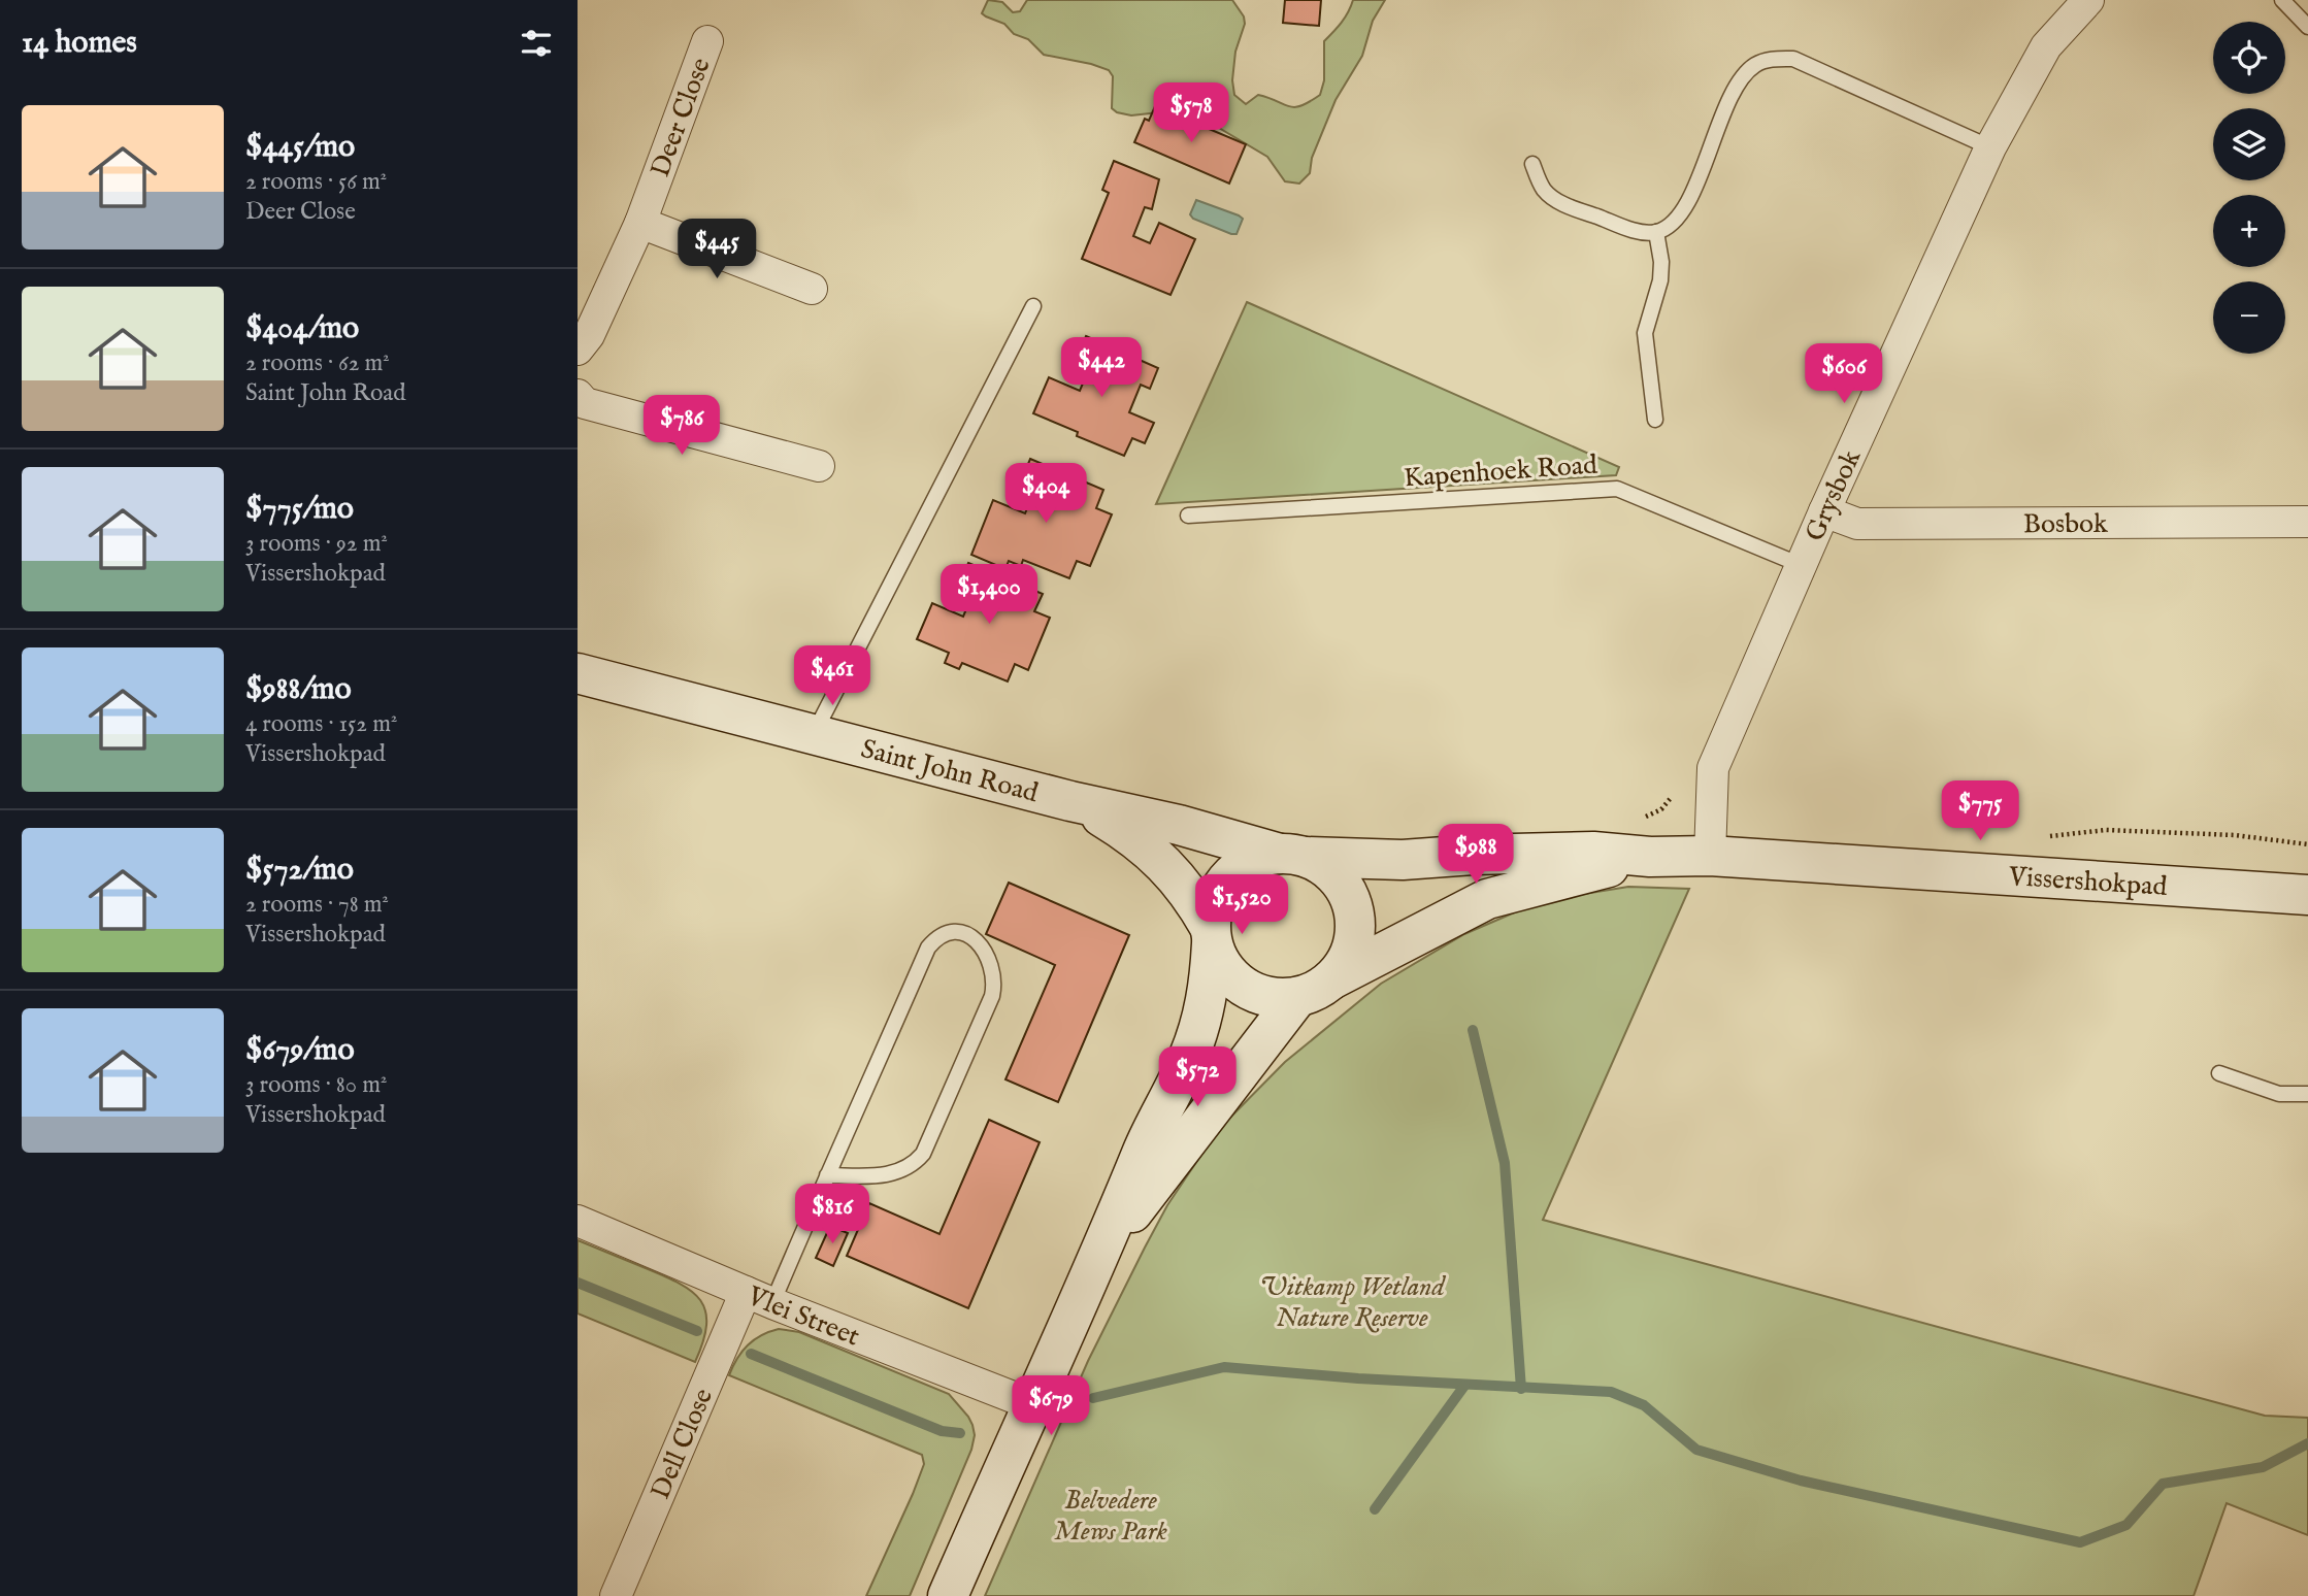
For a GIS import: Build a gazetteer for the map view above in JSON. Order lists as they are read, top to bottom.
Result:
{
  "streets": {
    "main road": ["Saint John Road", "Vissershokpad"],
    "street": [
      "Deer Close",
      "Grysbok",
      "Bosbok",
      "Vlei Street",
      "Dell Close"
    ],
    "lane": ["Kapenhoek Road"]
  },
  "crossings": [
    ["Kapenhoek Road", "Grysbok"],
    ["Grysbok", "Bosbok"],
    ["Grysbok", "Vissershokpad"],
    ["Saint John Road", "Vissershokpad"],
    ["Vlei Street", "Dell Close"]
  ],
  "parks": ["Uitkamp Wetland Nature Reserve", "Belvedere Mews Park"],
  "page": {
    "heading": "14 homes",
    "map_buttons": ["+", "−"],
    "price": [
      "$578",
      "$445",
      "$442",
      "$606",
      "$786",
      "$404",
      "$1,400",
      "$461",
      "$775",
      "$988",
      "$1,520",
      "$572",
      "$816",
      "$679"
    ],
    "list": [
      {
        "name": "$445/mo",
        "note": "2 rooms · 56 m² · Deer Close"
      },
      {
        "name": "$404/mo",
        "note": "2 rooms · 62 m² · Saint John Road"
      },
      {
        "name": "$775/mo",
        "note": "3 rooms · 92 m² · Vissershokpad"
      },
      {
        "name": "$988/mo",
        "note": "4 rooms · 152 m² · Vissershokpad"
      },
      {
        "name": "$572/mo",
        "note": "2 rooms · 78 m² · Vissershokpad"
      },
      {
        "name": "$679/mo",
        "note": "3 rooms · 80 m² · Vissershokpad"
      }
    ]
  }
}
